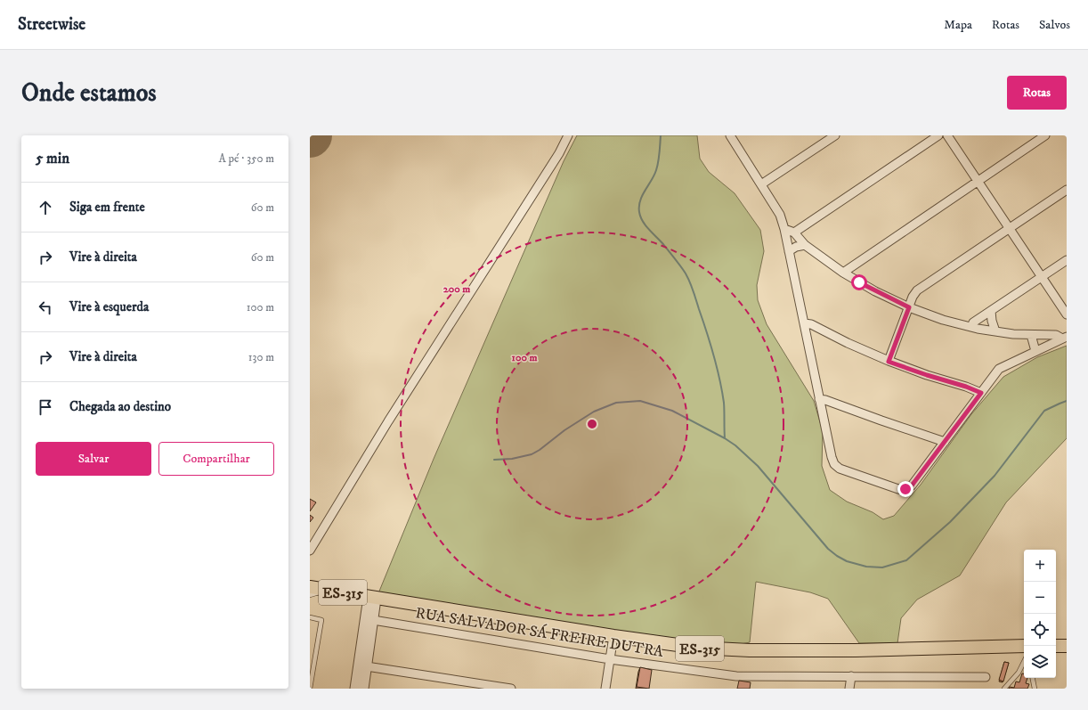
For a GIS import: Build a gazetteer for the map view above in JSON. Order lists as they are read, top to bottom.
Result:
{
  "streets": {
    "main road": ["ES-315"],
    "street": ["RUA SALVADOR SÁ FREIRE DUTRA"]
  },
  "page": {
    "header": "Streetwise",
    "nav": ["Mapa", "Rotas", "Salvos"],
    "buttons": [
      "Rotas",
      ["Salvar", "Compartilhar"]
    ],
    "title": "Onde estamos",
    "heading": ["5 min", "A pé · 350 m"],
    "list": [
      ["Siga em frente", "60 m"],
      ["Vire à direita", "60 m"],
      ["Vire à esquerda", "100 m"],
      ["Vire à direita", "130 m"],
      "Chegada ao destino"
    ],
    "map_buttons": ["+", "−"]
  },
  "rings": ["200 m", "100 m"]
}
